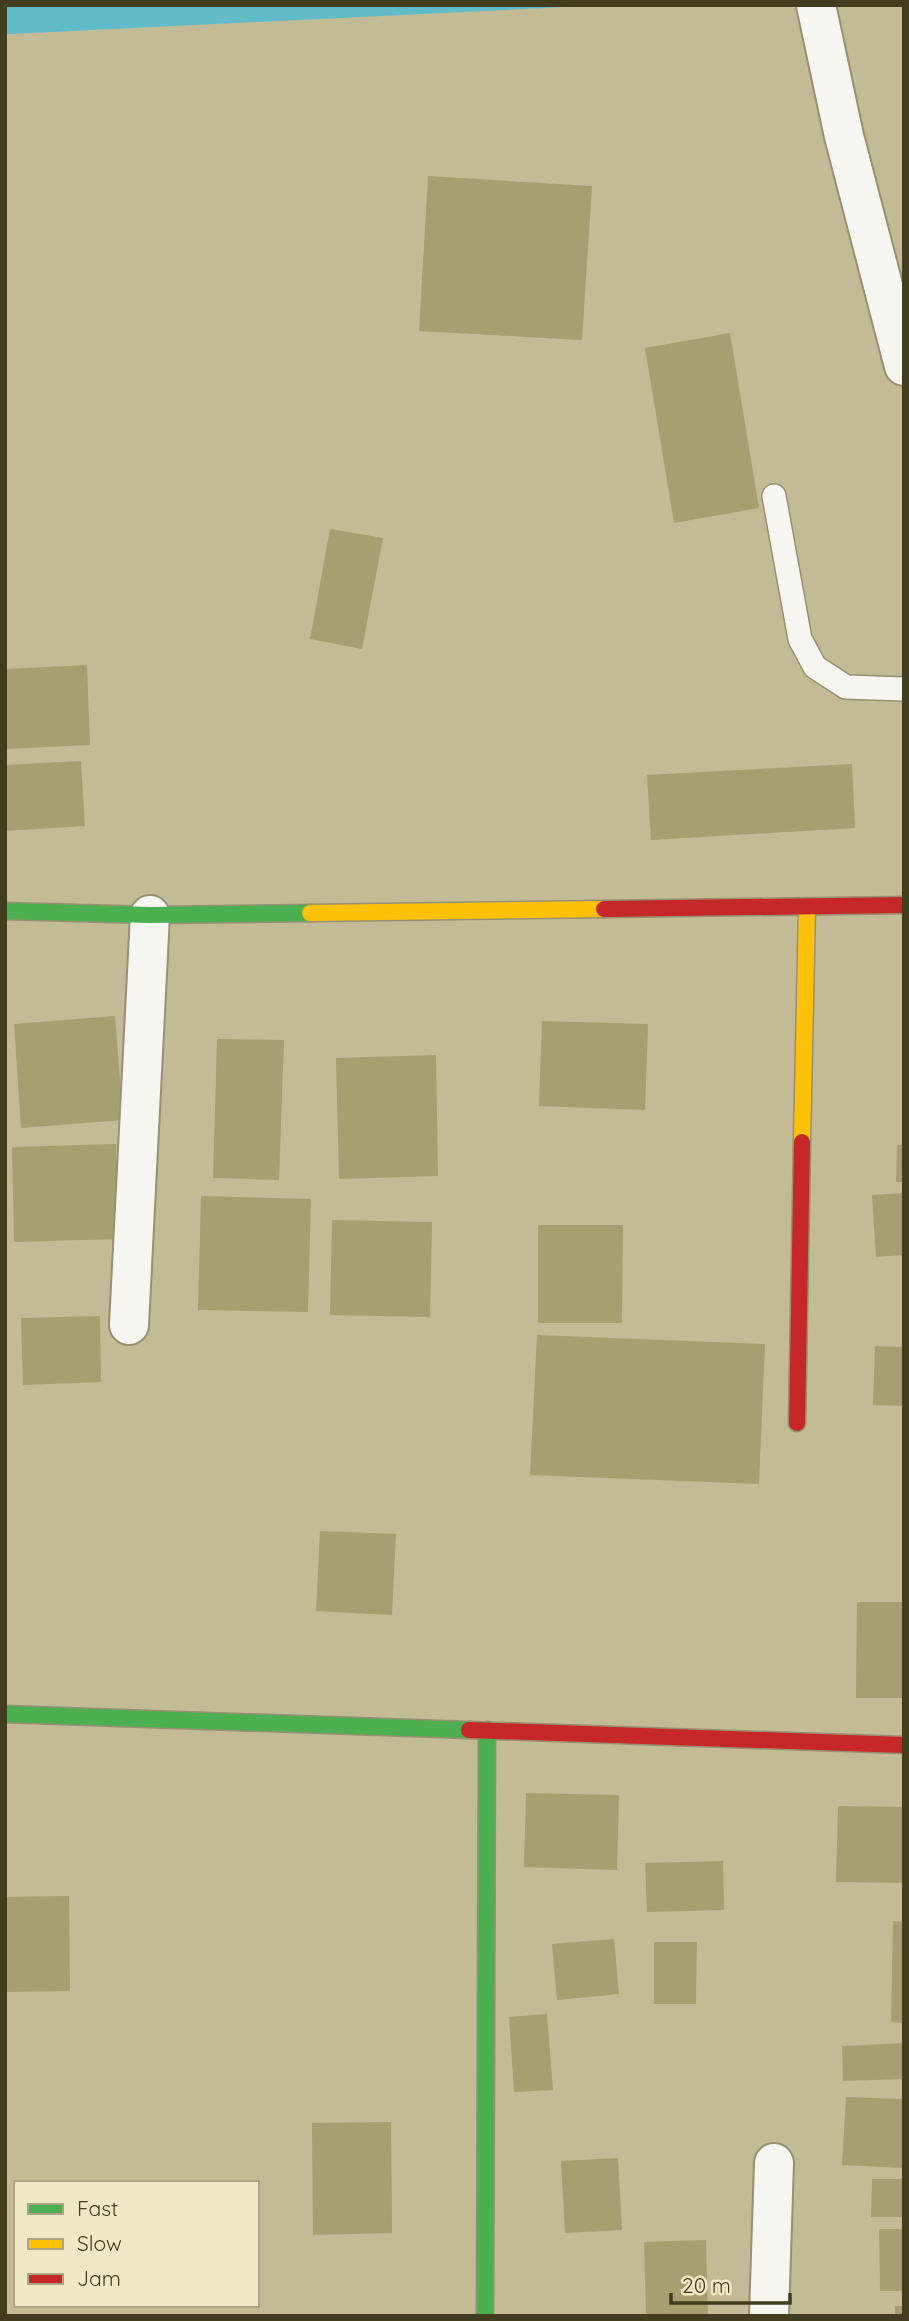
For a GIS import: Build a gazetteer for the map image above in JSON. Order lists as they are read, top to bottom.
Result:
{
  "legend": ["Fast", "Slow", "Jam"],
  "scale_bar": "20 m"
}
